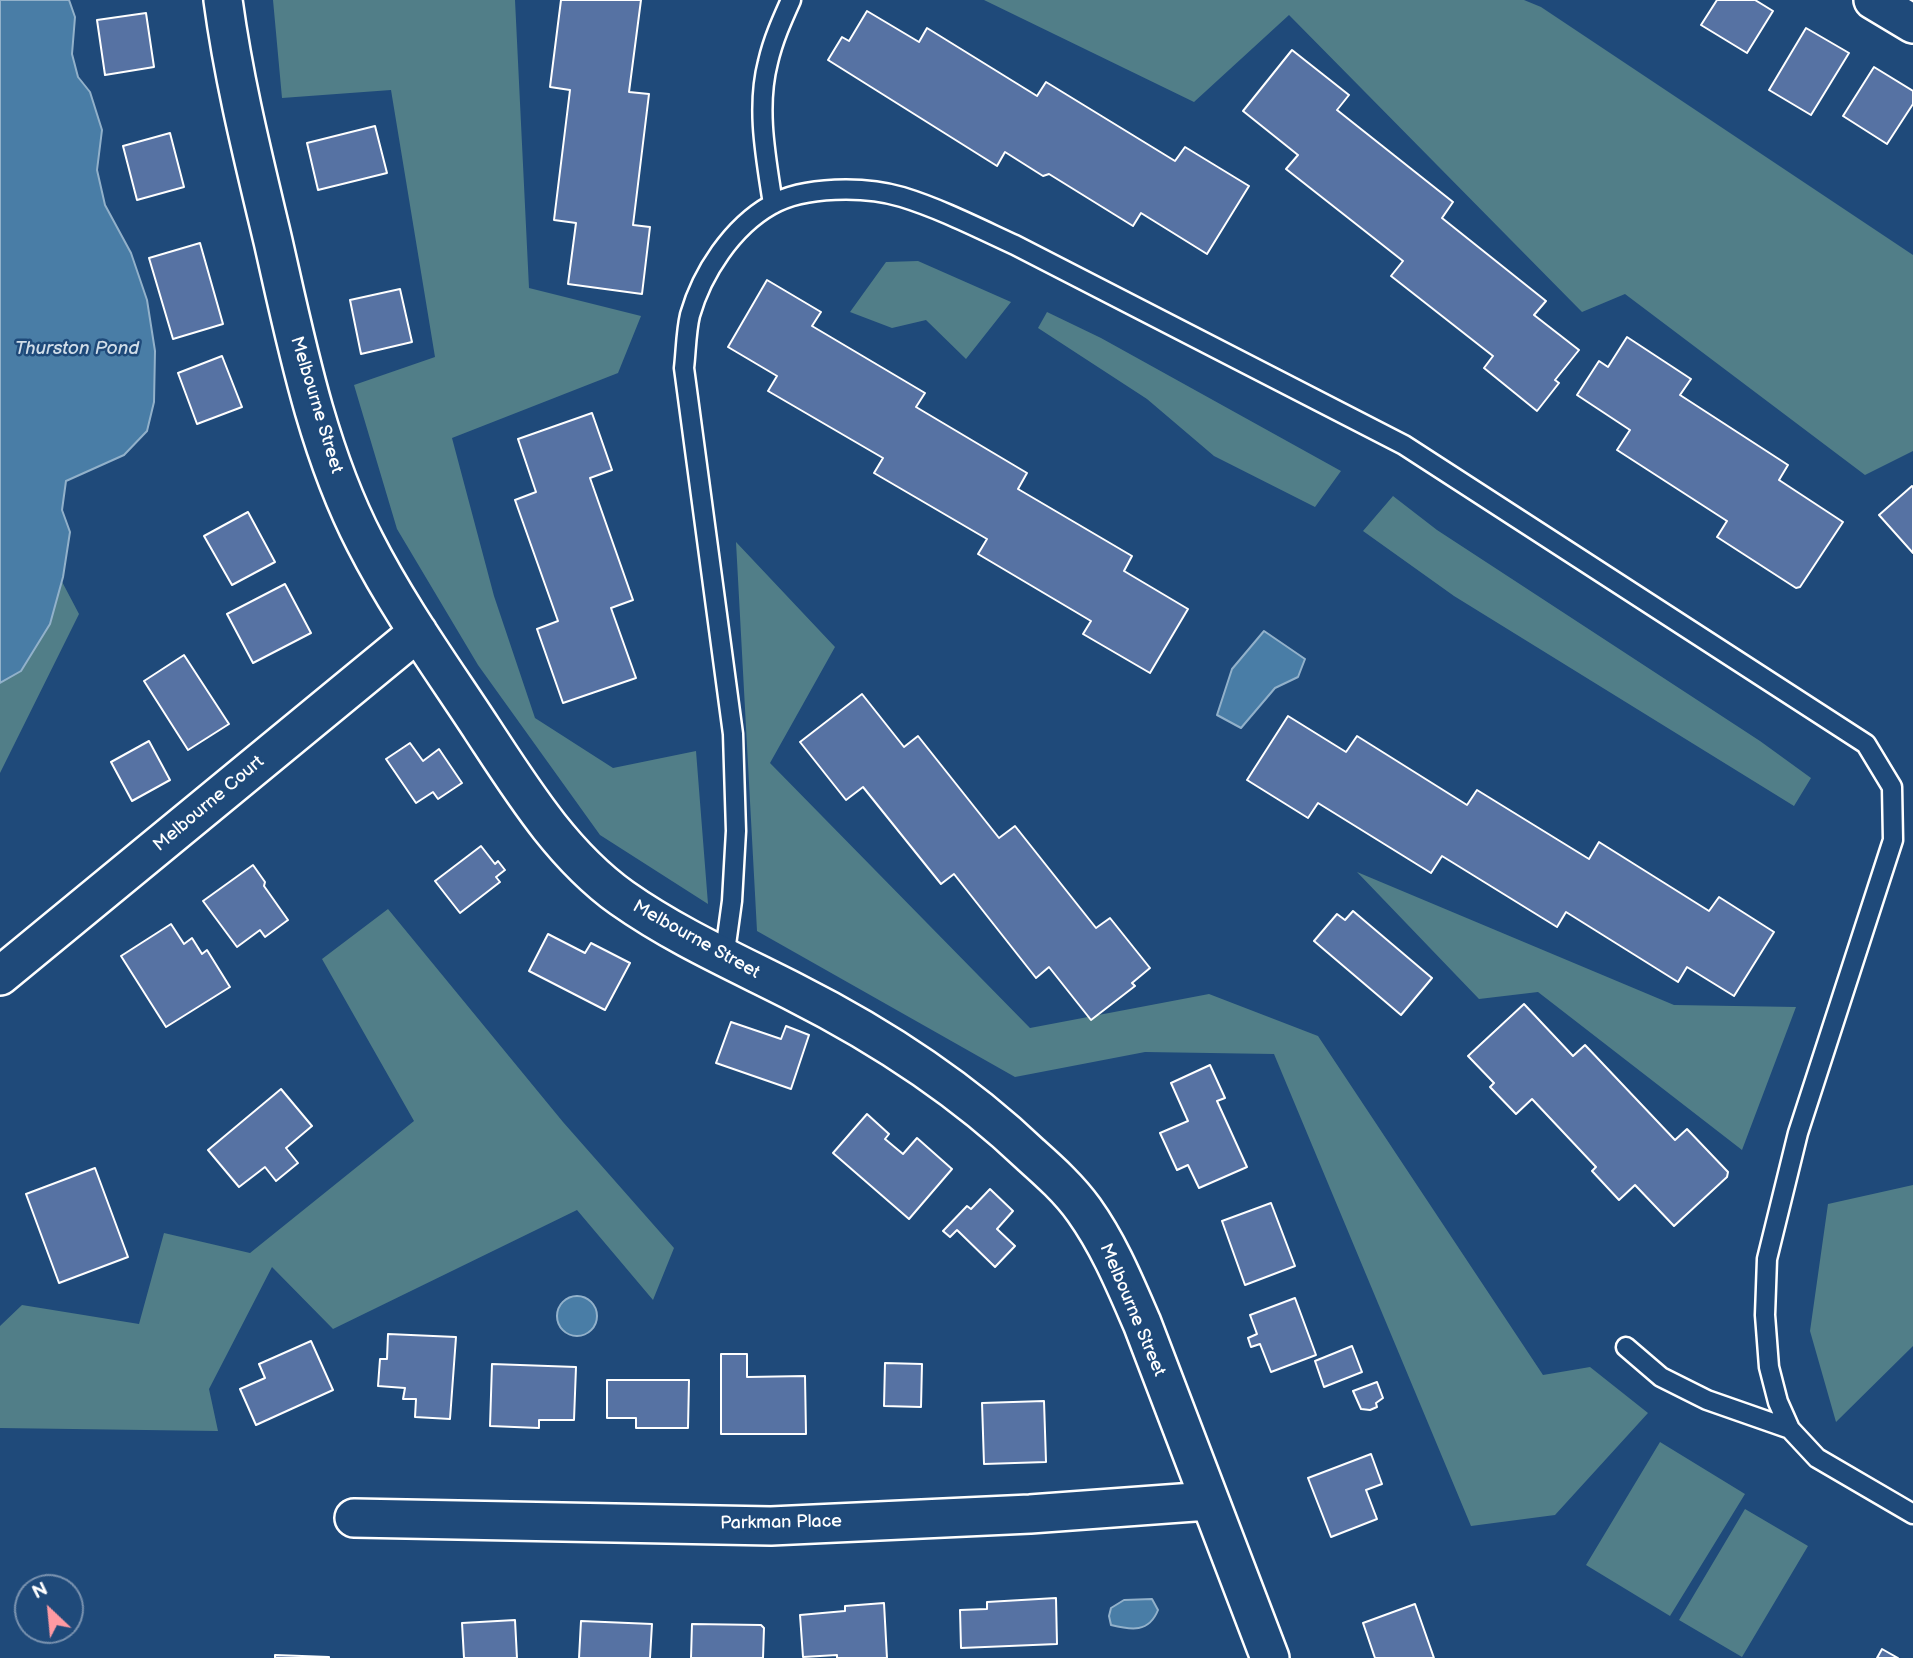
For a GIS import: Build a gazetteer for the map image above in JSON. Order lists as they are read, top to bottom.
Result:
{
  "streets": {
    "street": ["Melbourne Street", "Melbourne Court", "Parkman Place"]
  },
  "crossings": [
    ["Melbourne Street", "Melbourne Court"],
    ["Melbourne Street", "Parkman Place"]
  ],
  "water": ["Thurston Pond"],
  "north": "top left"
}
